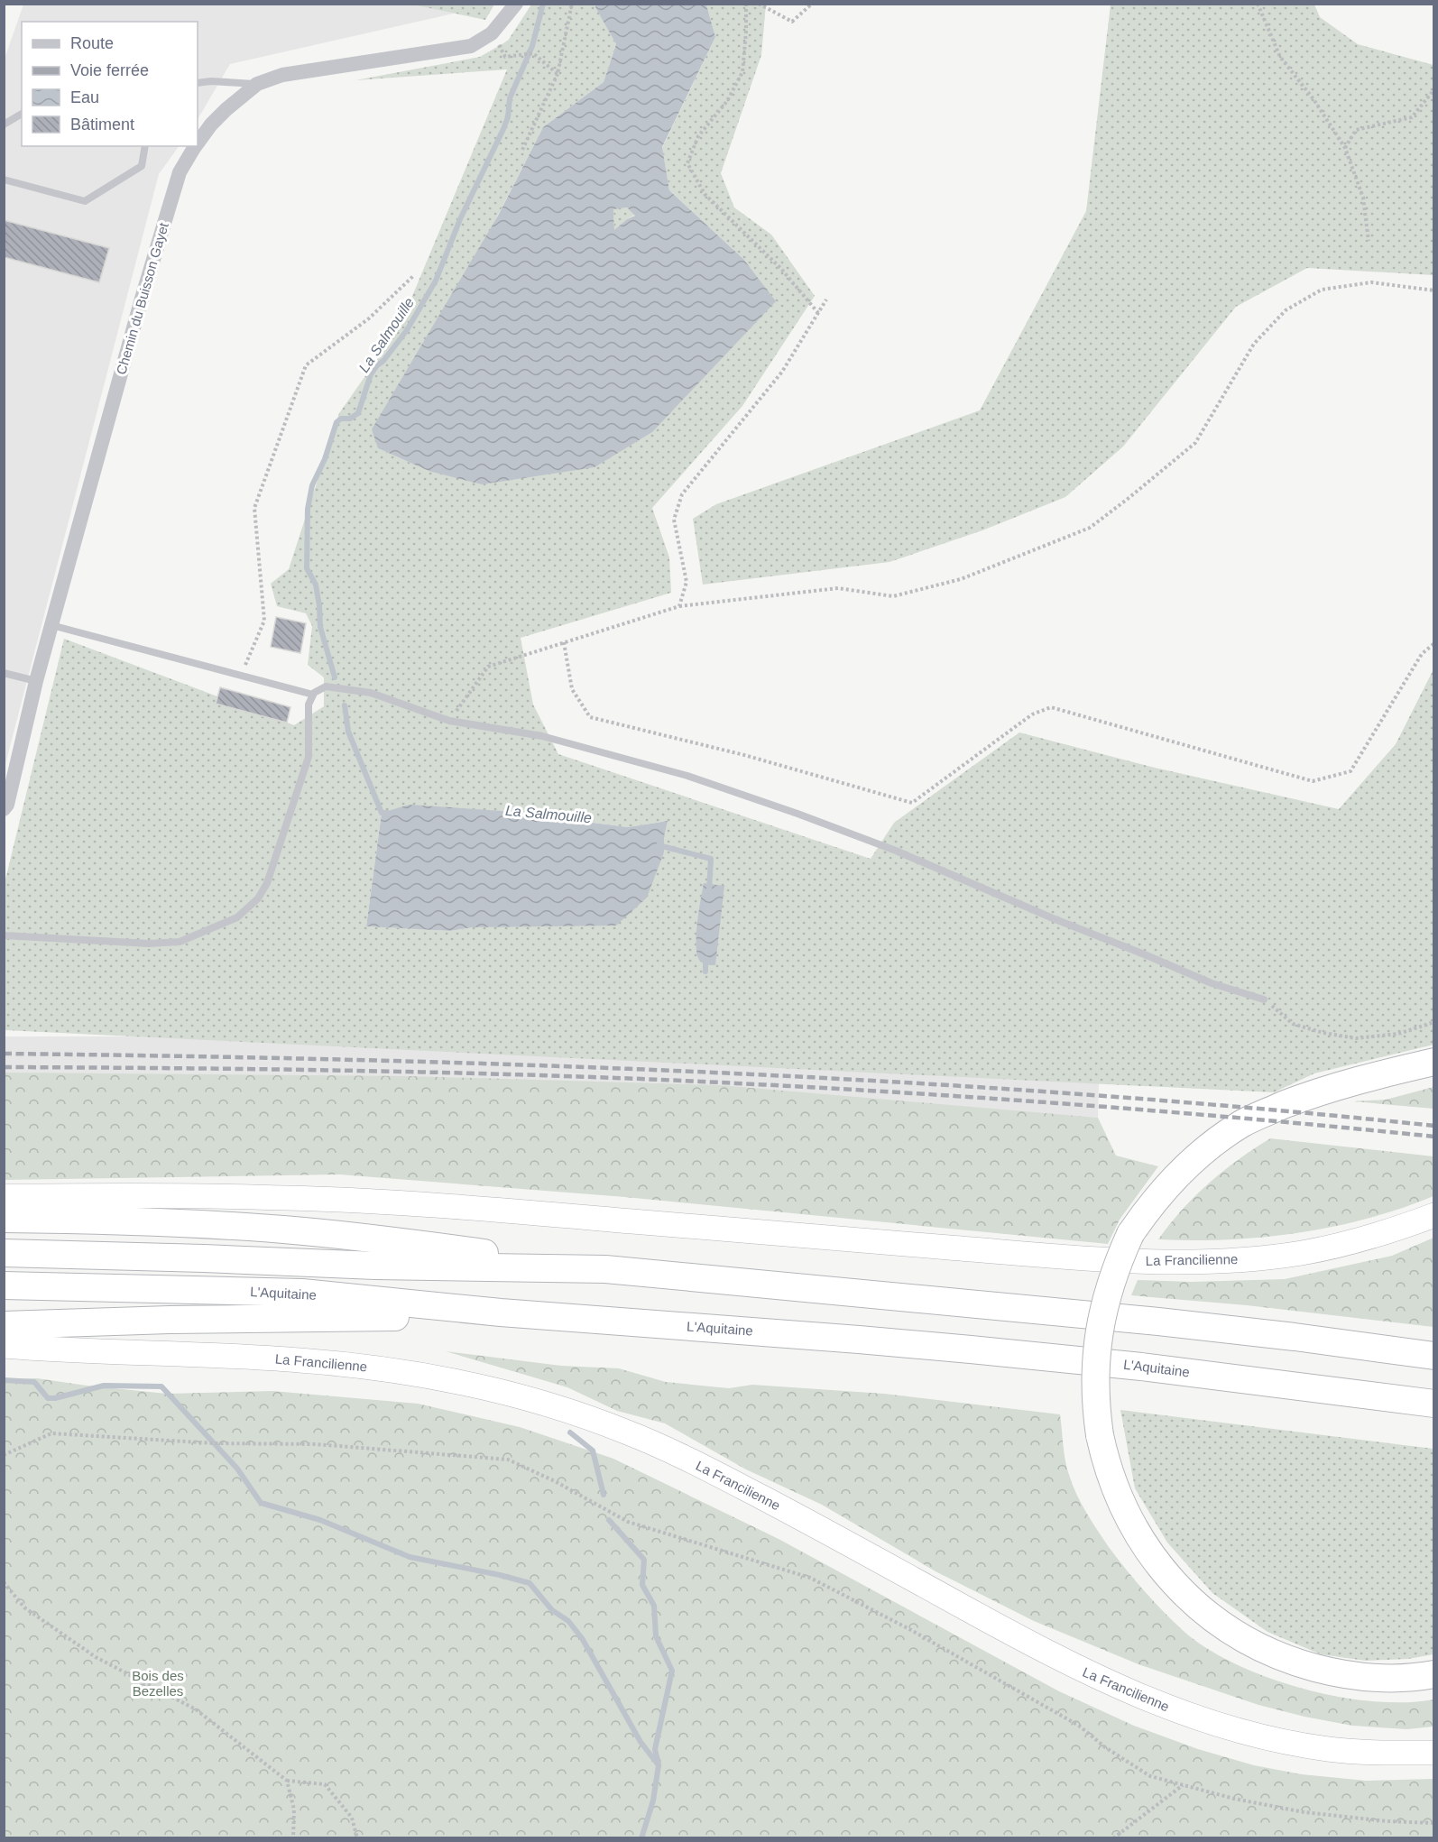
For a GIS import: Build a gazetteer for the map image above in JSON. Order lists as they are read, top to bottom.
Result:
{
  "streets": {
    "highway": ["La Francilienne", "L'Aquitaine"],
    "street": ["Chemin du Buisson Gayet"]
  },
  "water": ["La Salmouille"],
  "parks": ["Bois des Bezelles"],
  "legend": [
    "Route",
    "Voie ferrée",
    "Eau",
    "Bâtiment"
  ]
}
